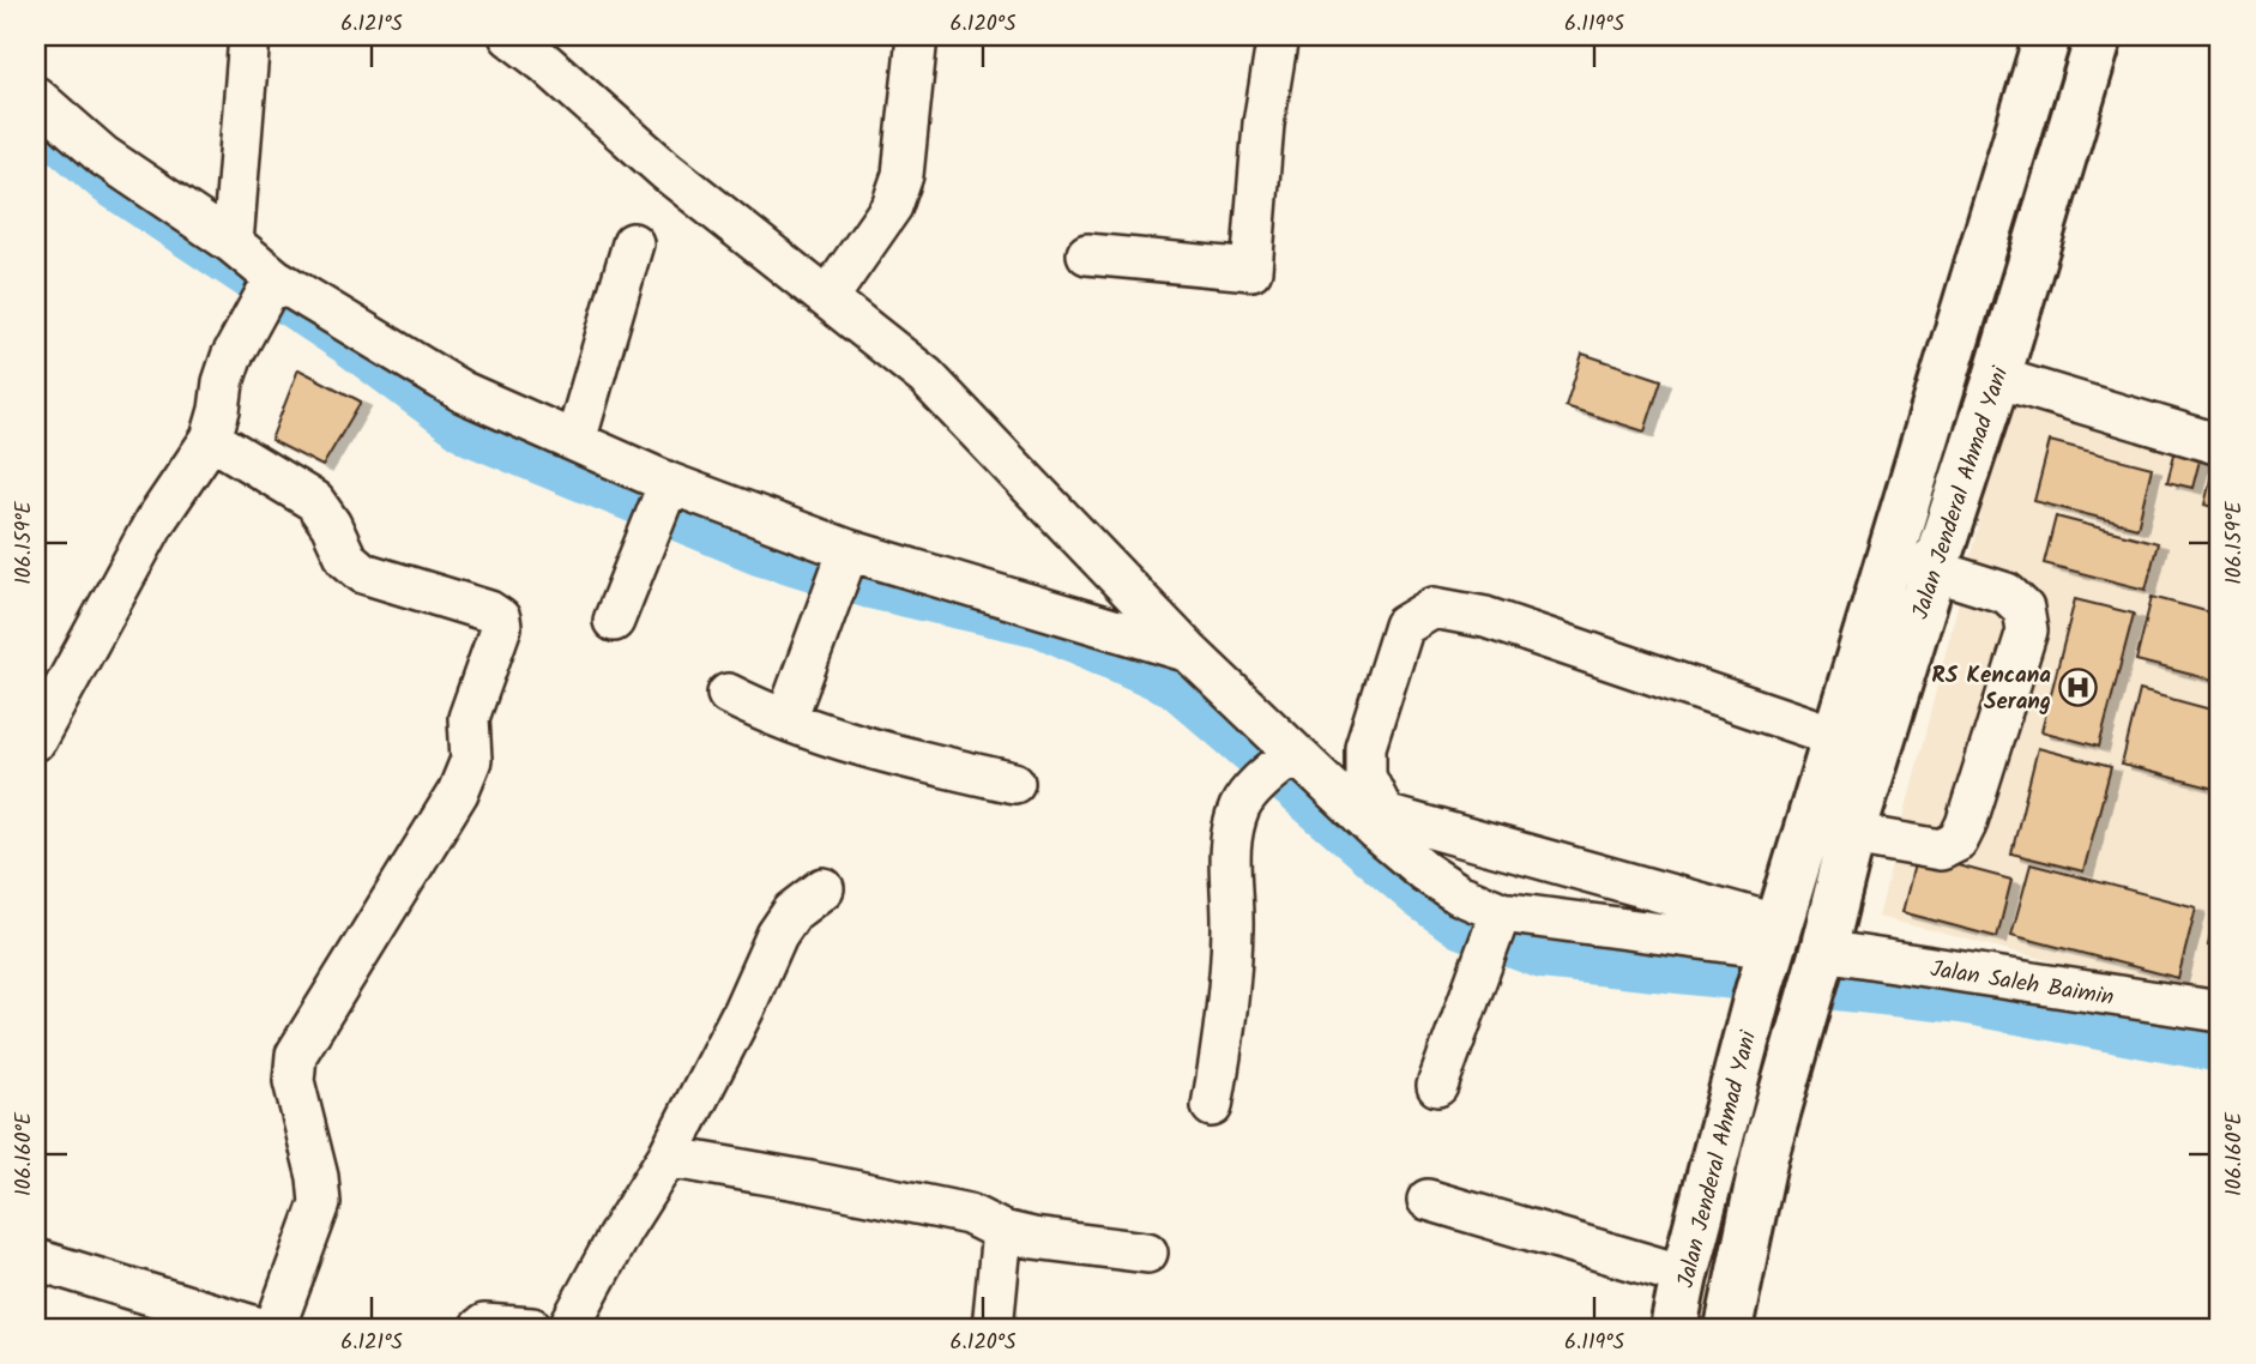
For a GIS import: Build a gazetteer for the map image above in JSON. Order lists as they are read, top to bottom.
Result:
{
  "streets": {
    "main road": ["Jalan Jenderal Ahmad Yani"],
    "street": ["Jalan Saleh Baimin"]
  },
  "crossings": [
    ["Jalan Jenderal Ahmad Yani", "Jalan Saleh Baimin"]
  ],
  "places": {
    "hospital": ["RS Kencana Serang"]
  },
  "coordinates": [
    "6.121°S",
    "6.120°S",
    "6.119°S",
    "106.159°E",
    "106.160°E"
  ]
}
